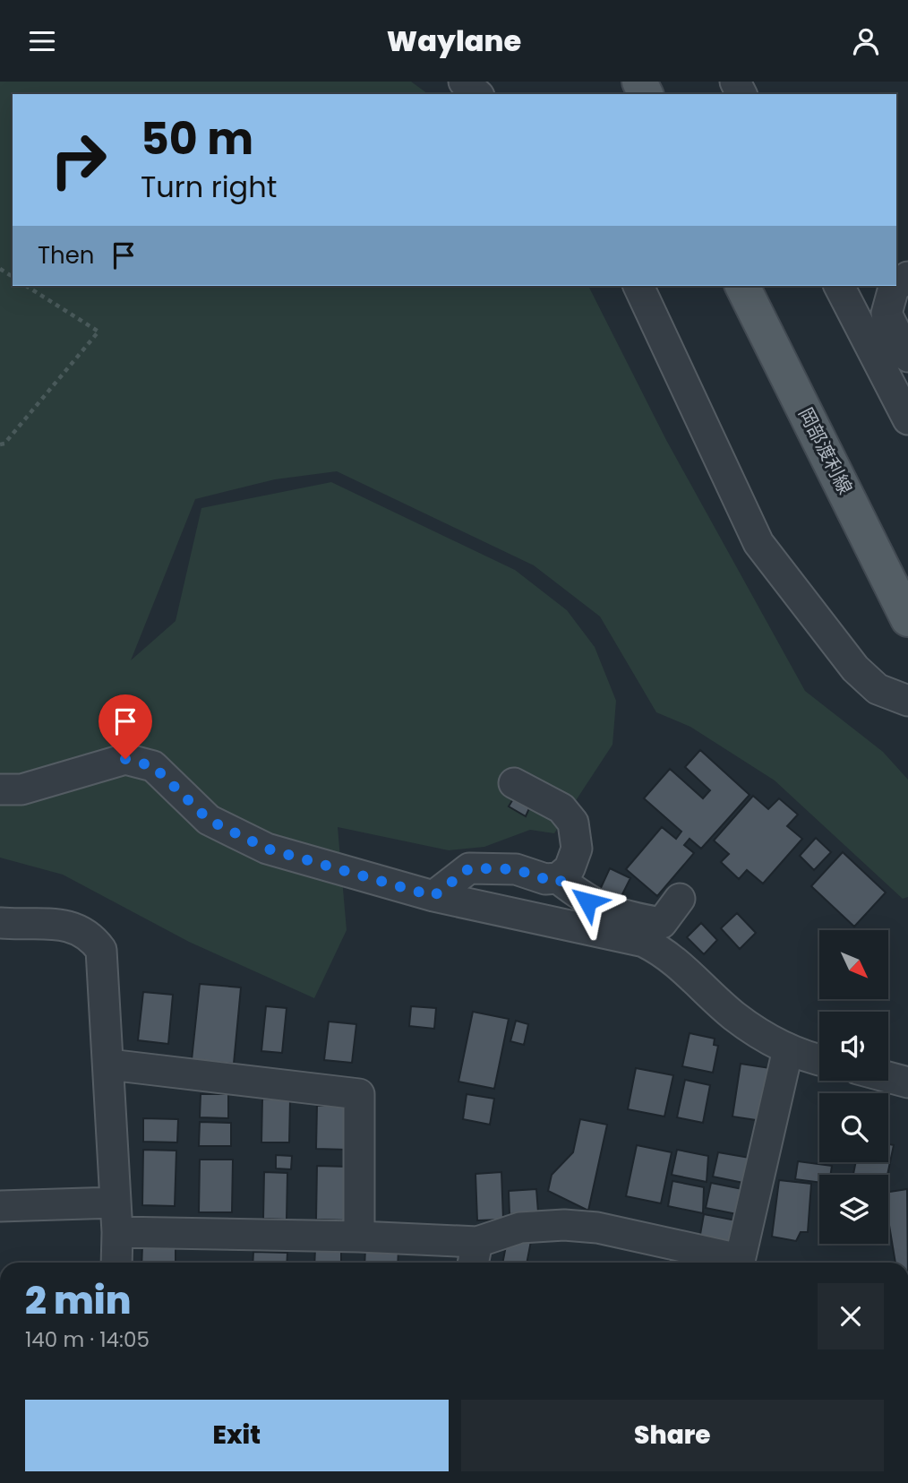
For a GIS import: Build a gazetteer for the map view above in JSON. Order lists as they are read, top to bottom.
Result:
{
  "streets": {
    "main road": ["岡部渡利線"]
  },
  "north": "bottom right",
  "page": {
    "header": "Waylane",
    "turn": ["50 m", "Turn right"],
    "then": "Then",
    "heading": ["2 min", "140 m · 14:05"],
    "buttons": ["Exit", "Share"]
  }
}
